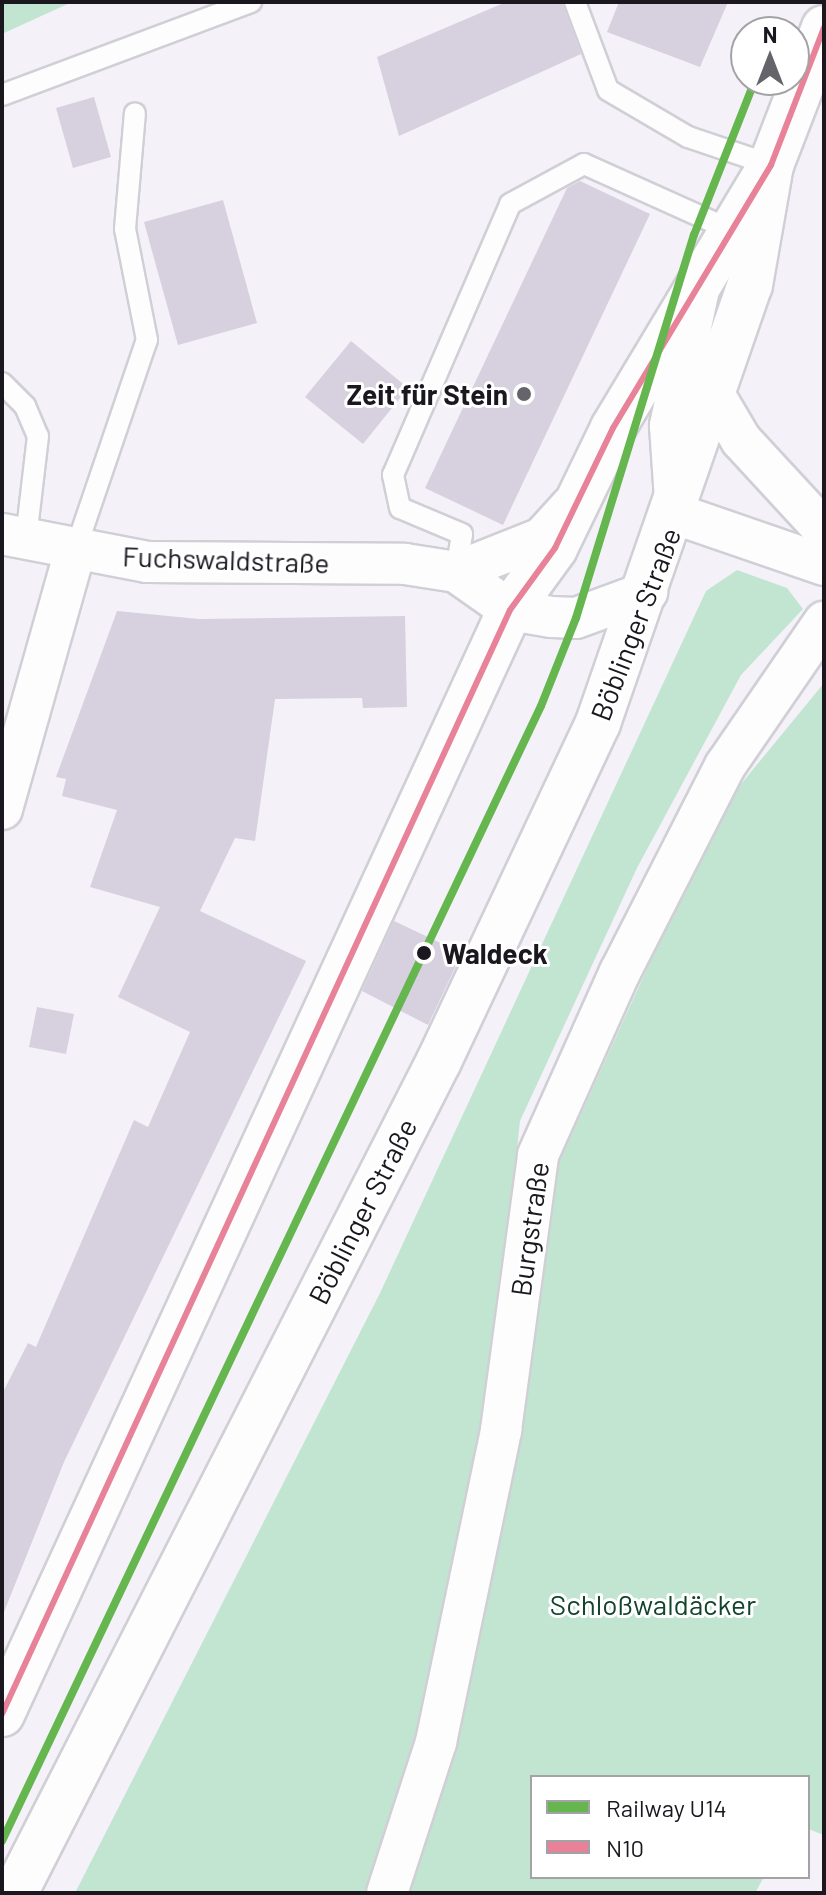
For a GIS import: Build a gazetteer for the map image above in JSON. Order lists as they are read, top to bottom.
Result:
{
  "streets": {
    "main road": ["Böblinger Straße"],
    "street": ["Fuchswaldstraße", "Burgstraße"]
  },
  "crossings": [
    ["Fuchswaldstraße", "Böblinger Straße"]
  ],
  "parks": ["Schloßwaldäcker"],
  "places": ["Zeit für Stein", "Waldeck"],
  "lines": ["transit line N10", "rail line U14"],
  "legend": ["Railway U14", "N10"],
  "north": "top"
}
